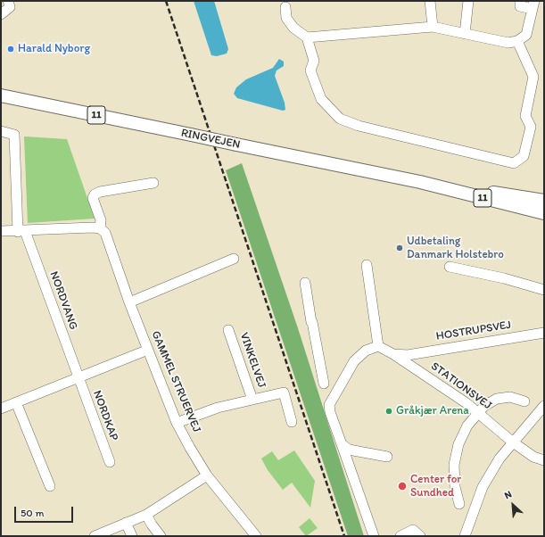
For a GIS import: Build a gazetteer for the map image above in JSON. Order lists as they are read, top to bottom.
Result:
{
  "streets": {
    "main road": ["11", "RINGVEJEN"],
    "street": [
      "NORDVANG",
      "HOSTRUPSVEJ",
      "VINKELVEJ",
      "GAMMEL STRUERVEJ",
      "STATIONSVEJ",
      "NORDKAP"
    ]
  },
  "crossings": [
    ["NORDVANG", "NORDKAP"],
    ["HOSTRUPSVEJ", "STATIONSVEJ"],
    ["VINKELVEJ", "GAMMEL STRUERVEJ"]
  ],
  "places": [
    "Harald Nyborg",
    "Udbetaling Danmark Holstebro",
    "Gråkjær Arena",
    "Center for Sundhed"
  ],
  "scale_bar": "50 m",
  "north": "top left"
}
